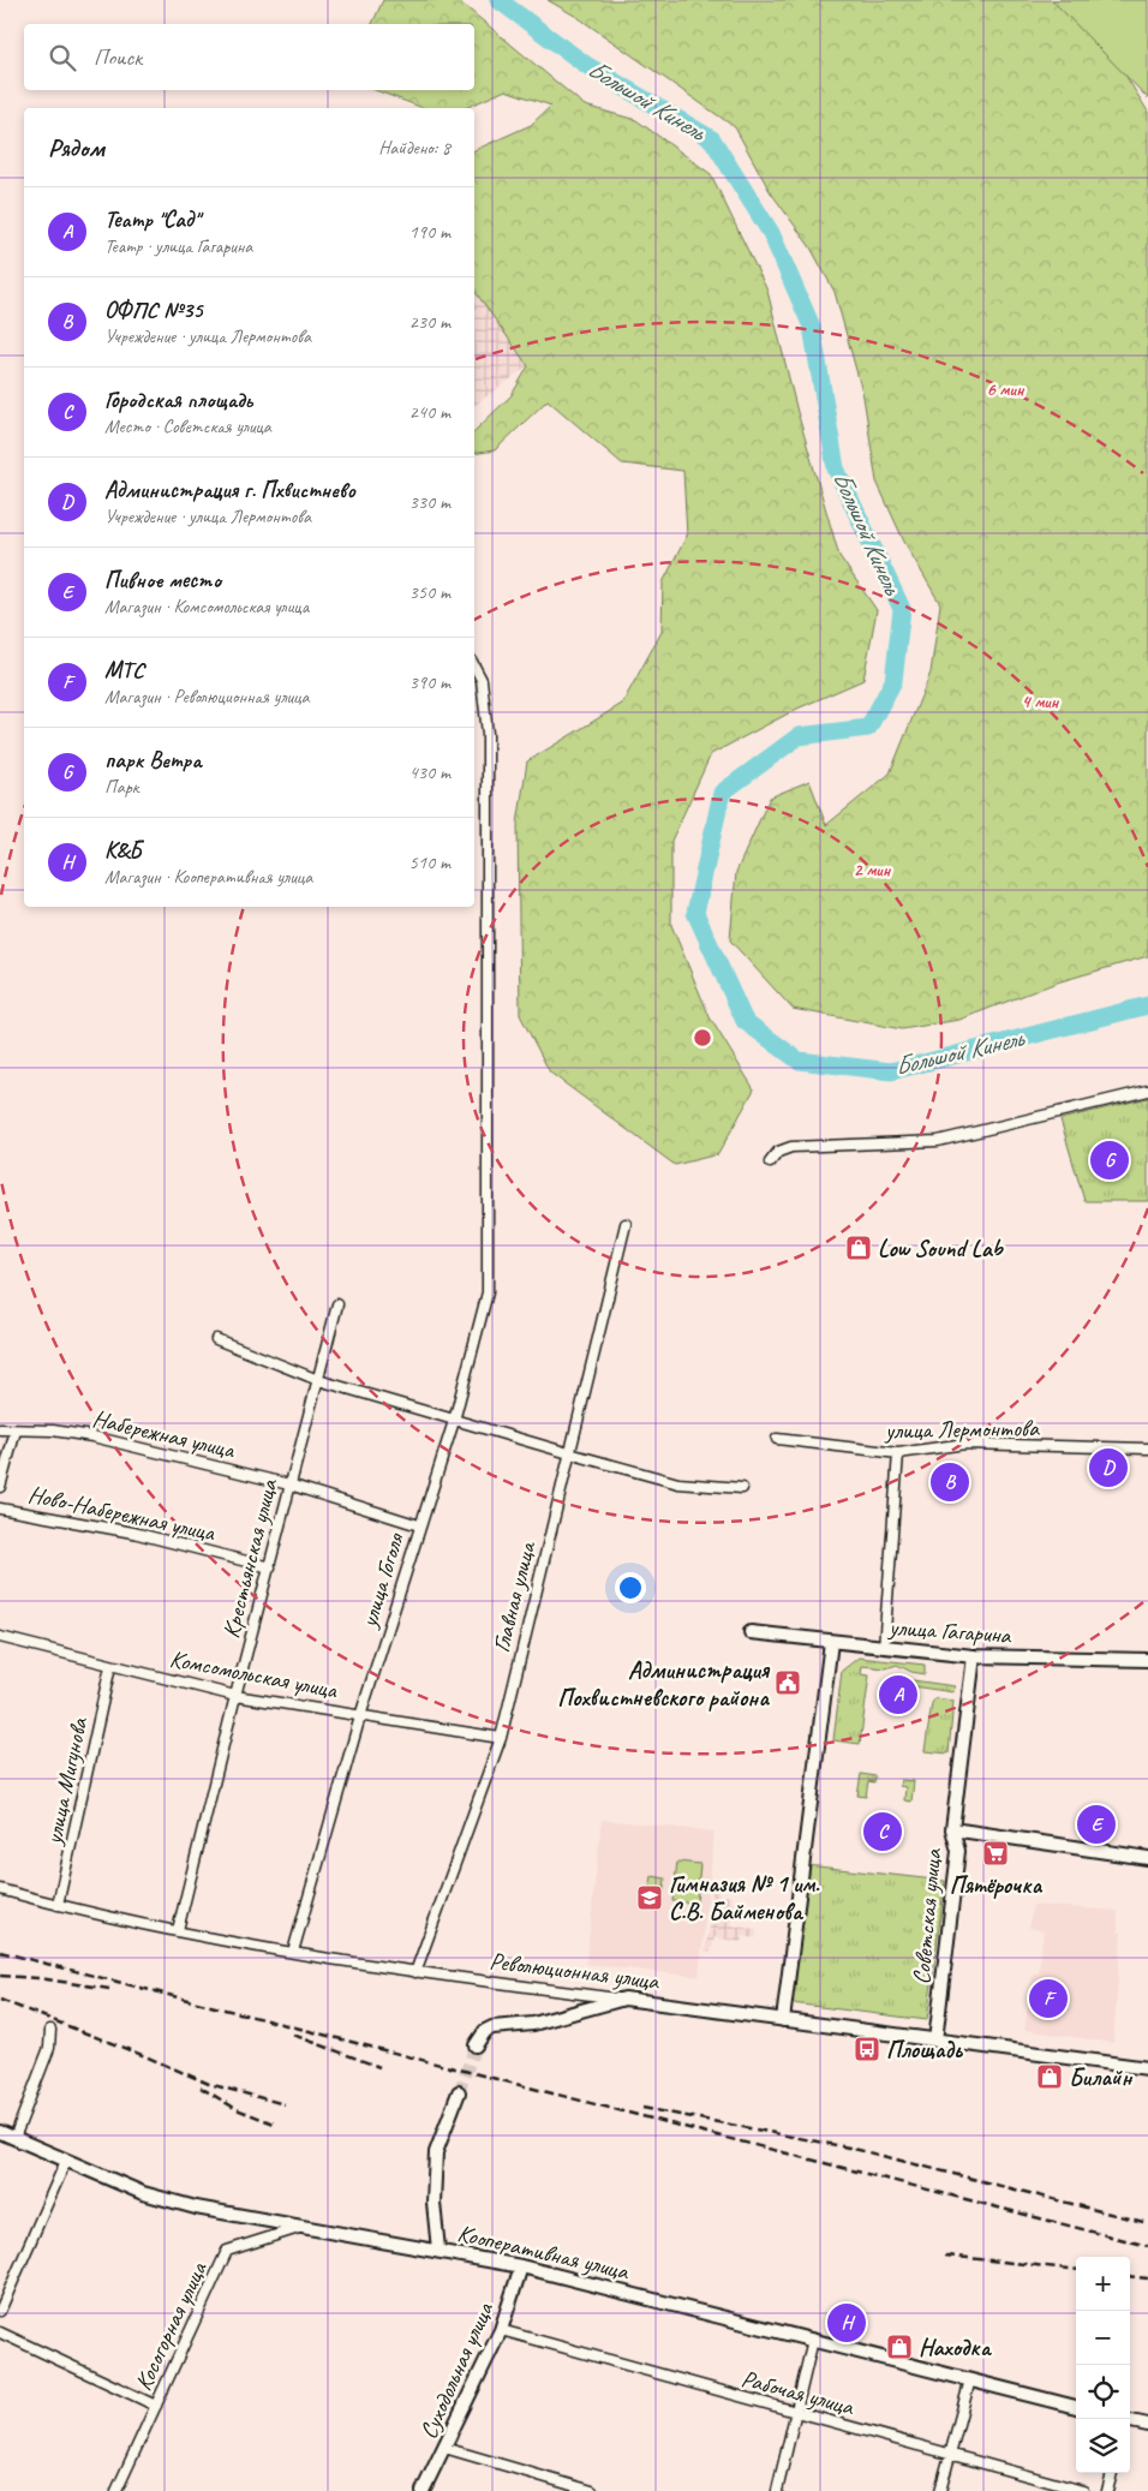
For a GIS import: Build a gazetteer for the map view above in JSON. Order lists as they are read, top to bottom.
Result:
{
  "streets": {
    "street": [
      "улица Лермонтова",
      "Набережная улица",
      "Ново-Набережная улица",
      "Крестьянская улица",
      "улица Гоголя",
      "Главная улица",
      "улица Гагарина",
      "Комсомольская улица",
      "улица Мигунова",
      "Советская улица",
      "Революционная улица",
      "Кооперативная улица",
      "Косогорная улица",
      "Суходольная улица",
      "Рабочая улица"
    ]
  },
  "crossings": [
    ["Набережная улица", "Крестьянская улица"],
    ["Набережная улица", "улица Гоголя"],
    ["Ново-Набережная улица", "Крестьянская улица"],
    ["Крестьянская улица", "Комсомольская улица"],
    ["Крестьянская улица", "Революционная улица"],
    ["улица Гоголя", "Комсомольская улица"],
    ["улица Гоголя", "Революционная улица"],
    ["Главная улица", "Комсомольская улица"],
    ["Главная улица", "Революционная улица"],
    ["улица Гагарина", "Советская улица"],
    ["Комсомольская улица", "улица Мигунова"],
    ["улица Мигунова", "Революционная улица"],
    ["Советская улица", "Революционная улица"],
    ["Кооперативная улица", "Косогорная улица"],
    ["Кооперативная улица", "Суходольная улица"],
    ["Суходольная улица", "Рабочая улица"]
  ],
  "water": ["Большой Кинель"],
  "places": {
    "shop": ["Low Sound Lab", "Билайн", "Находка"],
    "public building": ["Администрация Похвистневского района"],
    "supermarket": ["Пятёрочка"],
    "school or university": ["Гимназия № 1 им. С.В. Байменова"],
    "bus stop": ["Площадь"]
  },
  "page": {
    "search": "Поиск",
    "heading": ["Рядом", "Найдено: 8"],
    "list": [
      {
        "mark": "A",
        "name": "Театр \"Сад\"",
        "note": "Театр · улица Гагарина",
        "value": "190 m"
      },
      {
        "mark": "B",
        "name": "ОФПС №35",
        "note": "Учреждение · улица Лермонтова",
        "value": "230 m"
      },
      {
        "mark": "C",
        "name": "Городская площадь",
        "note": "Место · Советская улица",
        "value": "240 m"
      },
      {
        "mark": "D",
        "name": "Администрация г. Пхвистнево",
        "note": "Учреждение · улица Лермонтова",
        "value": "330 m"
      },
      {
        "mark": "E",
        "name": "Пивное место",
        "note": "Магазин · Комсомольская улица",
        "value": "350 m"
      },
      {
        "mark": "F",
        "name": "МТС",
        "note": "Магазин · Революционная улица",
        "value": "390 m"
      },
      {
        "mark": "G",
        "name": "парк Ветра",
        "note": "Парк",
        "value": "430 m"
      },
      {
        "mark": "H",
        "name": "К&Б",
        "note": "Магазин · Кооперативная улица",
        "value": "510 m"
      }
    ],
    "pins": [
      "G",
      "D",
      "B",
      "A",
      "E",
      "C",
      "F",
      "H"
    ],
    "map_buttons": ["+", "−"]
  },
  "rings": ["6 мин", "4 мин", "2 мин"]
}
